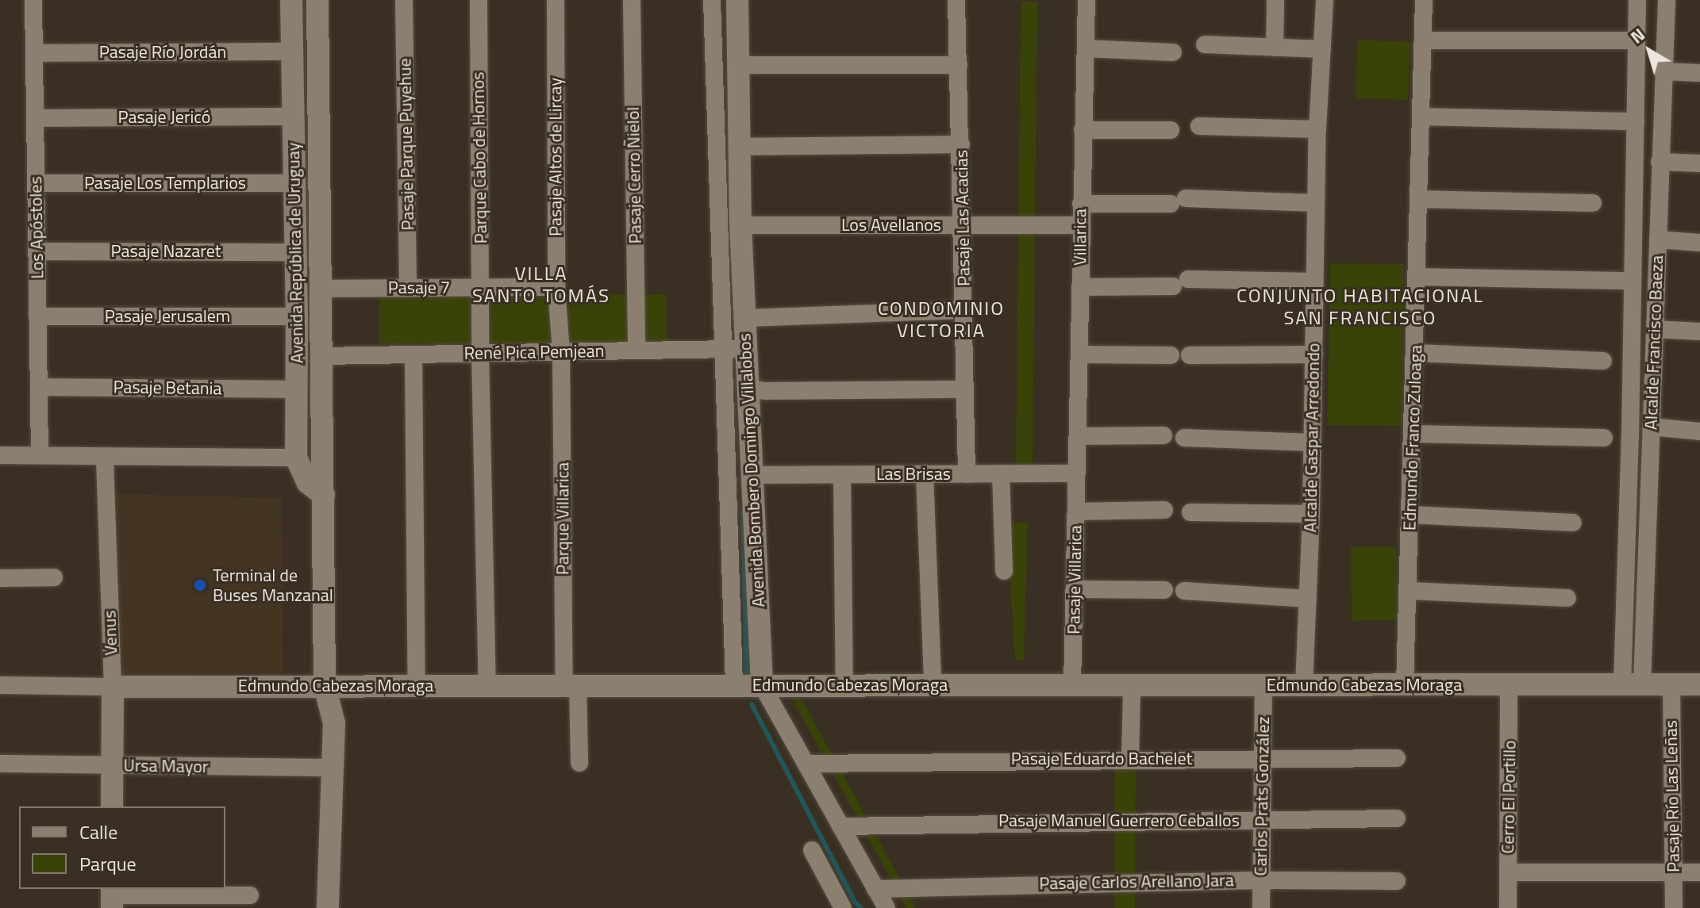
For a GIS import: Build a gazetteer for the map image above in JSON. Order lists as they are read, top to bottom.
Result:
{
  "streets": {
    "street": [
      "Pasaje Río Jordán",
      "Pasaje Jericó",
      "Pasaje Parque Puyehue",
      "Pasaje Altos de Lircay",
      "Parque Cabo de Hornos",
      "Pasaje Cerro Ñielol",
      "Pasaje Los Templarios",
      "Pasaje Las Acacias",
      "Los Avellanos",
      "Los Apóstoles",
      "Villarica",
      "Pasaje Nazaret",
      "Avenida República de Uruguay",
      "Pasaje 7",
      "Pasaje Jerusalem",
      "Alcalde Francisco Baeza",
      "René Pica Pemjean",
      "Pasaje Betania",
      "Alcalde Gaspar Arredondo",
      "Edmundo Franco Zuloaga",
      "Avenida Bombero Domingo Villalobos",
      "Las Brisas",
      "Parque Villarica",
      "Pasaje Villarica",
      "Venus",
      "Edmundo Cabezas Moraga",
      "Pasaje Eduardo Bachelet",
      "Ursa Mayor",
      "Carlos Prats González",
      "Pasaje Río Las Leñas",
      "Cerro El Portillo",
      "Pasaje Manuel Guerrero Ceballos",
      "Pasaje Carlos Arellano Jara"
    ]
  },
  "crossings": [
    ["Pasaje Río Jordán", "Los Apóstoles"],
    ["Pasaje Río Jordán", "Avenida República de Uruguay"],
    ["Pasaje Jericó", "Los Apóstoles"],
    ["Pasaje Jericó", "Avenida República de Uruguay"],
    ["Pasaje Parque Puyehue", "Pasaje 7"],
    ["Pasaje Altos de Lircay", "Pasaje 7"],
    ["Pasaje Altos de Lircay", "René Pica Pemjean"],
    ["Pasaje Altos de Lircay", "Parque Villarica"],
    ["Parque Cabo de Hornos", "Pasaje 7"],
    ["Parque Cabo de Hornos", "René Pica Pemjean"],
    ["Parque Cabo de Hornos", "Edmundo Cabezas Moraga"],
    ["Pasaje Cerro Ñielol", "René Pica Pemjean"],
    ["Pasaje Los Templarios", "Los Apóstoles"],
    ["Pasaje Los Templarios", "Avenida República de Uruguay"],
    ["Pasaje Las Acacias", "Los Avellanos"],
    ["Pasaje Las Acacias", "Las Brisas"],
    ["Los Avellanos", "Villarica"],
    ["Los Avellanos", "Avenida Bombero Domingo Villalobos"],
    ["Los Apóstoles", "Pasaje Nazaret"],
    ["Los Apóstoles", "Pasaje Jerusalem"],
    ["Los Apóstoles", "Pasaje Betania"],
    ["Villarica", "Las Brisas"],
    ["Villarica", "Pasaje Villarica"],
    ["Pasaje Nazaret", "Avenida República de Uruguay"],
    ["Avenida República de Uruguay", "Pasaje 7"],
    ["Avenida República de Uruguay", "Pasaje Jerusalem"],
    ["Avenida República de Uruguay", "René Pica Pemjean"],
    ["Avenida República de Uruguay", "Pasaje Betania"],
    ["Avenida República de Uruguay", "Edmundo Cabezas Moraga"],
    ["Avenida República de Uruguay", "Ursa Mayor"],
    ["Alcalde Francisco Baeza", "Edmundo Cabezas Moraga"],
    ["René Pica Pemjean", "Avenida Bombero Domingo Villalobos"],
    ["René Pica Pemjean", "Parque Villarica"],
    ["Alcalde Gaspar Arredondo", "Edmundo Cabezas Moraga"],
    ["Edmundo Franco Zuloaga", "Edmundo Cabezas Moraga"],
    ["Avenida Bombero Domingo Villalobos", "Las Brisas"],
    ["Avenida Bombero Domingo Villalobos", "Edmundo Cabezas Moraga"],
    ["Avenida Bombero Domingo Villalobos", "Pasaje Eduardo Bachelet"],
    ["Avenida Bombero Domingo Villalobos", "Pasaje Manuel Guerrero Ceballos"],
    ["Avenida Bombero Domingo Villalobos", "Pasaje Carlos Arellano Jara"],
    ["Las Brisas", "Pasaje Villarica"],
    ["Parque Villarica", "Edmundo Cabezas Moraga"],
    ["Pasaje Villarica", "Edmundo Cabezas Moraga"],
    ["Venus", "Edmundo Cabezas Moraga"],
    ["Venus", "Ursa Mayor"],
    ["Edmundo Cabezas Moraga", "Carlos Prats González"],
    ["Edmundo Cabezas Moraga", "Pasaje Río Las Leñas"],
    ["Edmundo Cabezas Moraga", "Cerro El Portillo"],
    ["Pasaje Eduardo Bachelet", "Carlos Prats González"],
    ["Carlos Prats González", "Pasaje Manuel Guerrero Ceballos"],
    ["Carlos Prats González", "Pasaje Carlos Arellano Jara"]
  ],
  "districts": ["VILLA SANTO TOMÁS", "CONJUNTO HABITACIONAL SAN FRANCISCO", "CONDOMINIO VICTORIA"],
  "places": ["Terminal de Buses Manzanal"],
  "legend": ["Calle", "Parque"],
  "north": "top left"
}
